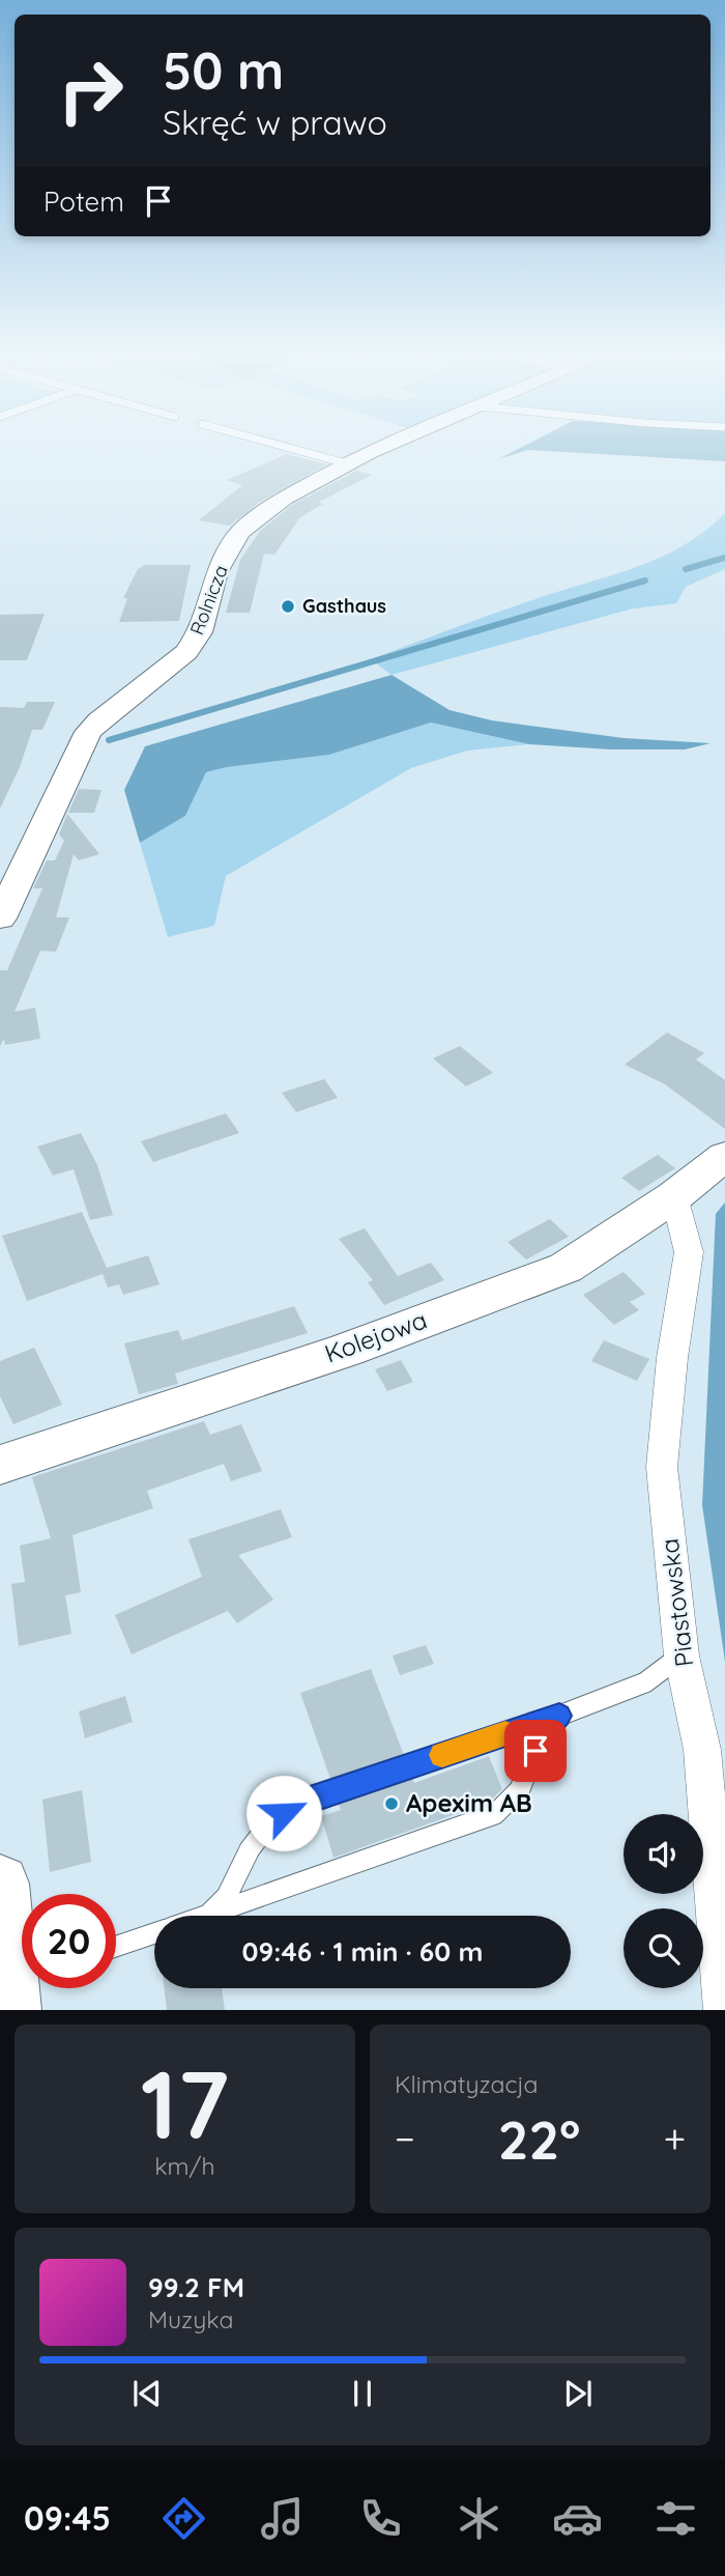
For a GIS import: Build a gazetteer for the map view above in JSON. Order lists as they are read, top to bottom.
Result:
{
  "streets": {
    "street": ["Rolnicza", "Kolejowa", "Piastowska"]
  },
  "crossings": [
    ["Kolejowa", "Piastowska"]
  ],
  "places": ["Gasthaus", "Apexim AB"],
  "page": {
    "turn": ["50 m", "Skręć w prawo"],
    "then": "Potem",
    "limit": "20",
    "trip": "09:46 · 1 min · 60 m",
    "tile": [
      ["17", "km/h"],
      "Klimatyzacja"
    ],
    "heat": ["−", "22°", "+"],
    "song": ["99.2 FM", "Muzyka"],
    "tabs": "09:45"
  }
}
